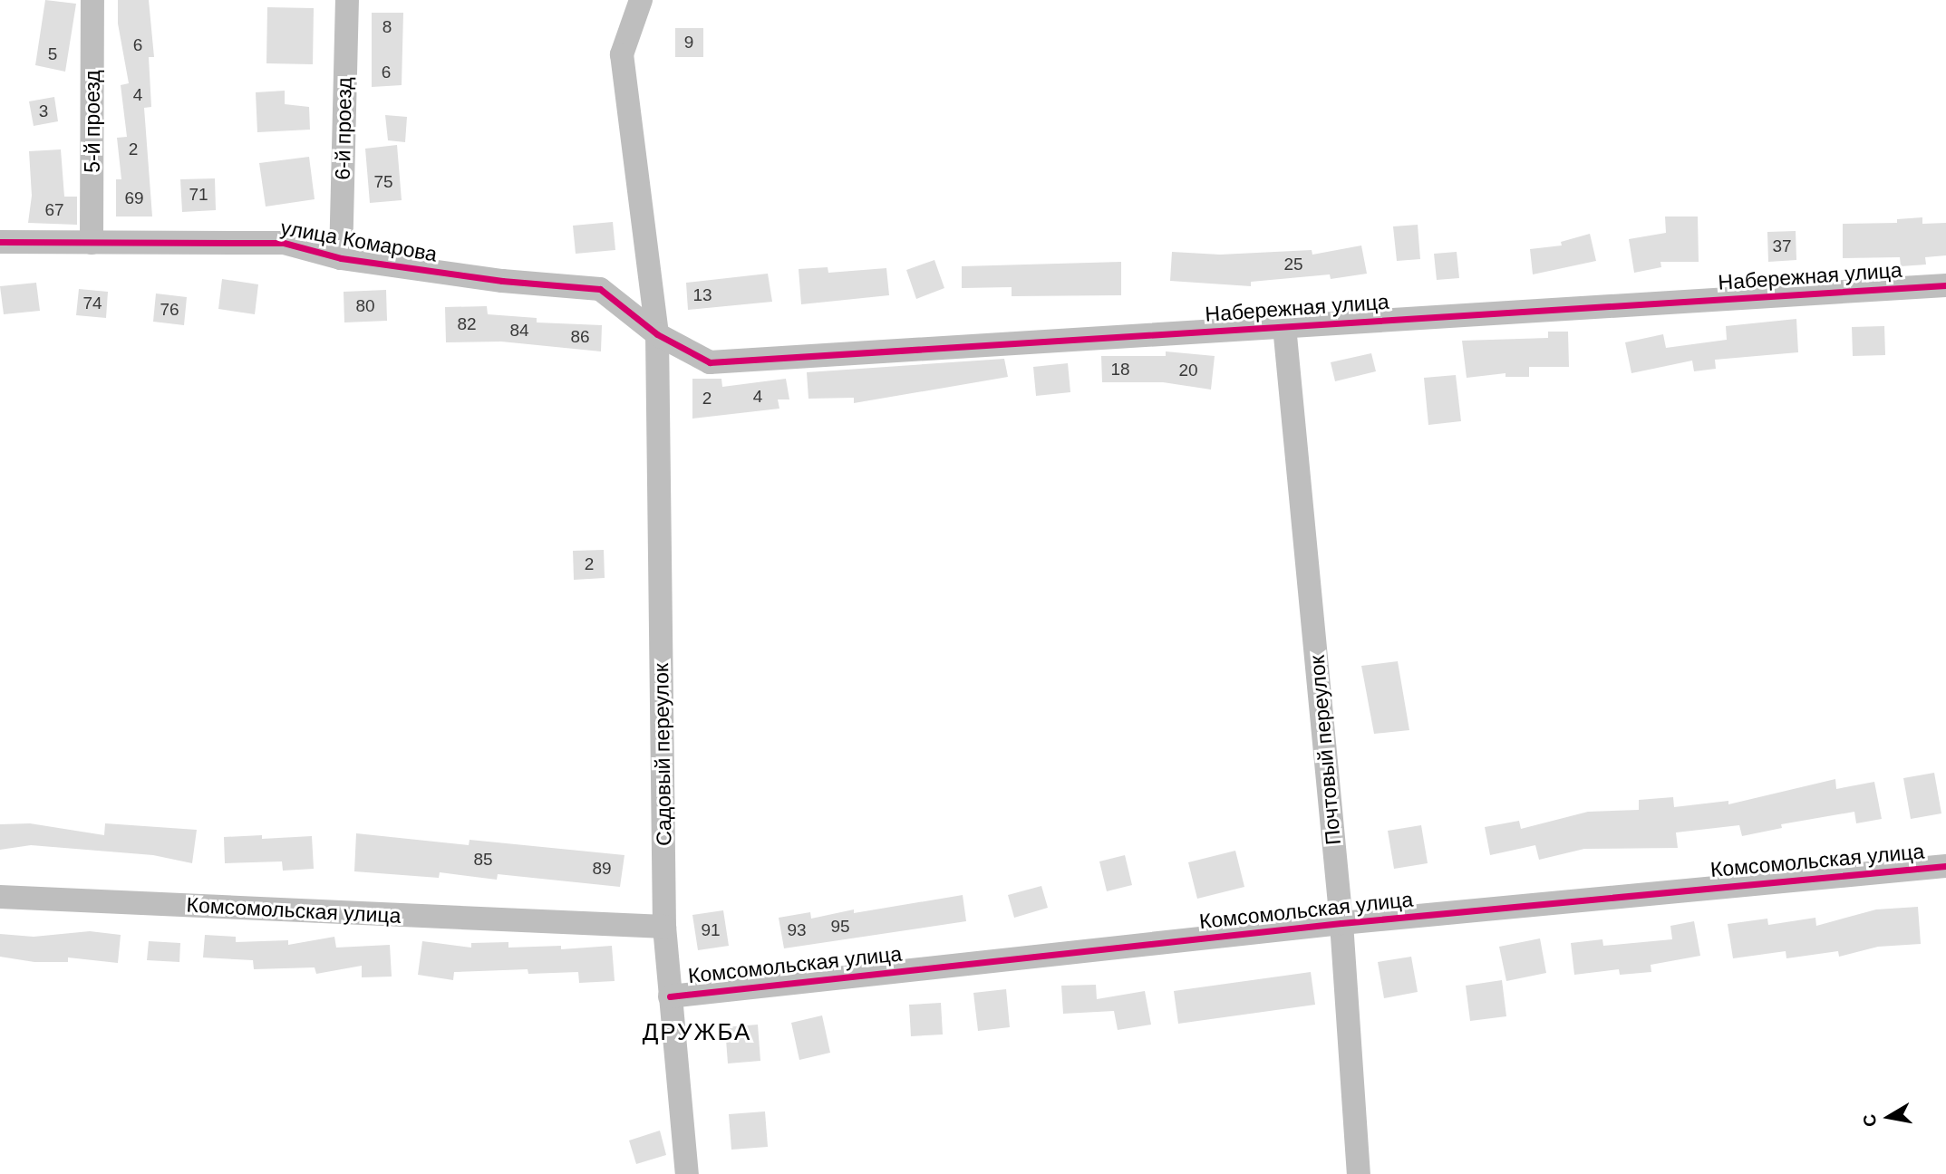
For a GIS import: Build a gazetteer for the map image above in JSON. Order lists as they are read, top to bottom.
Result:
{
  "streets": {
    "street": [
      "5-й проезд",
      "6-й проезд",
      "улица Комарова",
      "Набережная улица",
      "Почтовый переулок",
      "Садовый переулок",
      "Комсомольская улица"
    ]
  },
  "crossings": [
    ["5-й проезд", "улица Комарова"],
    ["6-й проезд", "улица Комарова"],
    ["улица Комарова", "Набережная улица"],
    ["улица Комарова", "Садовый переулок"],
    ["Набережная улица", "Почтовый переулок"],
    ["Набережная улица", "Садовый переулок"],
    ["Почтовый переулок", "Комсомольская улица"],
    ["Садовый переулок", "Комсомольская улица"]
  ],
  "districts": ["ДРУЖБА"],
  "house_numbers": [
    "8",
    "9",
    "6",
    "5",
    "6",
    "4",
    "3",
    "2",
    "75",
    "71",
    "69",
    "67",
    "37",
    "25",
    "13",
    "74",
    "80",
    "76",
    "82",
    "84",
    "86",
    "18",
    "20",
    "4",
    "2",
    "2",
    "85",
    "89",
    "95",
    "91",
    "93"
  ],
  "north": "left"
}
